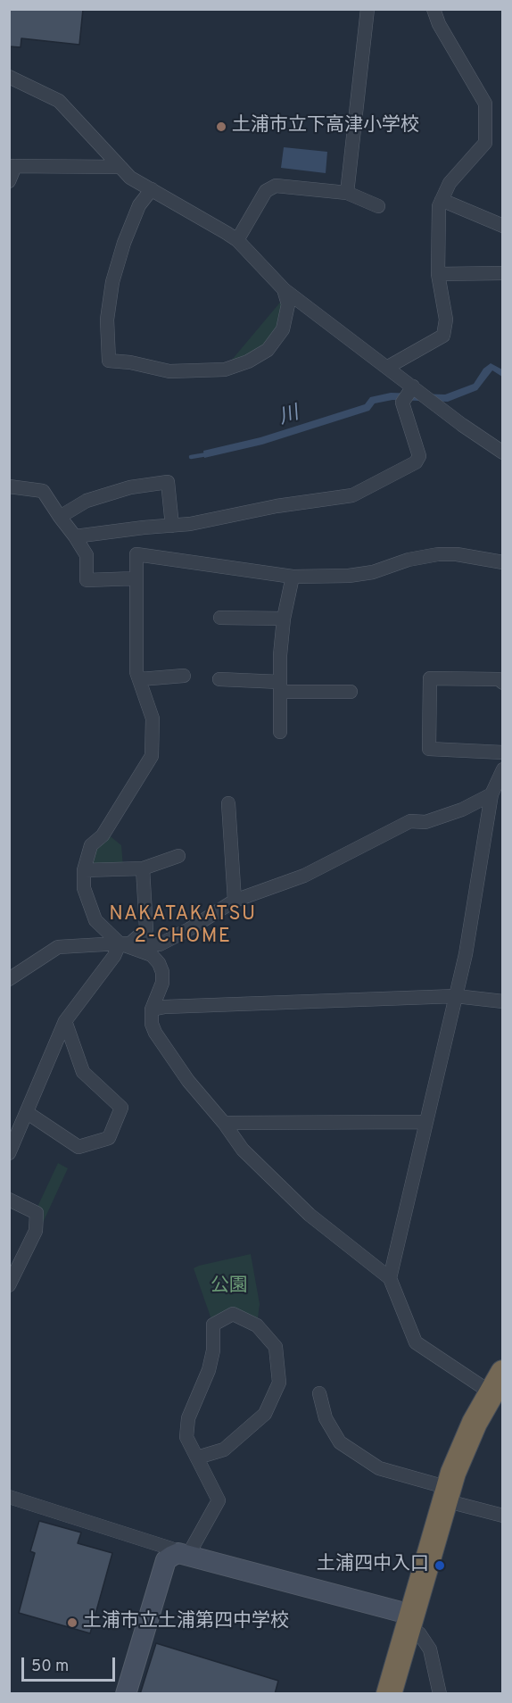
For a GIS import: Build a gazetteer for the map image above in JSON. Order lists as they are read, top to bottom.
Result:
{
  "districts": ["NAKATAKATSU 2-CHOME"],
  "water": ["川"],
  "parks": ["公園"],
  "places": ["土浦市立下高津小学校", "土浦四中入口", "土浦市立土浦第四中学校"],
  "scale_bar": "50 m"
}
